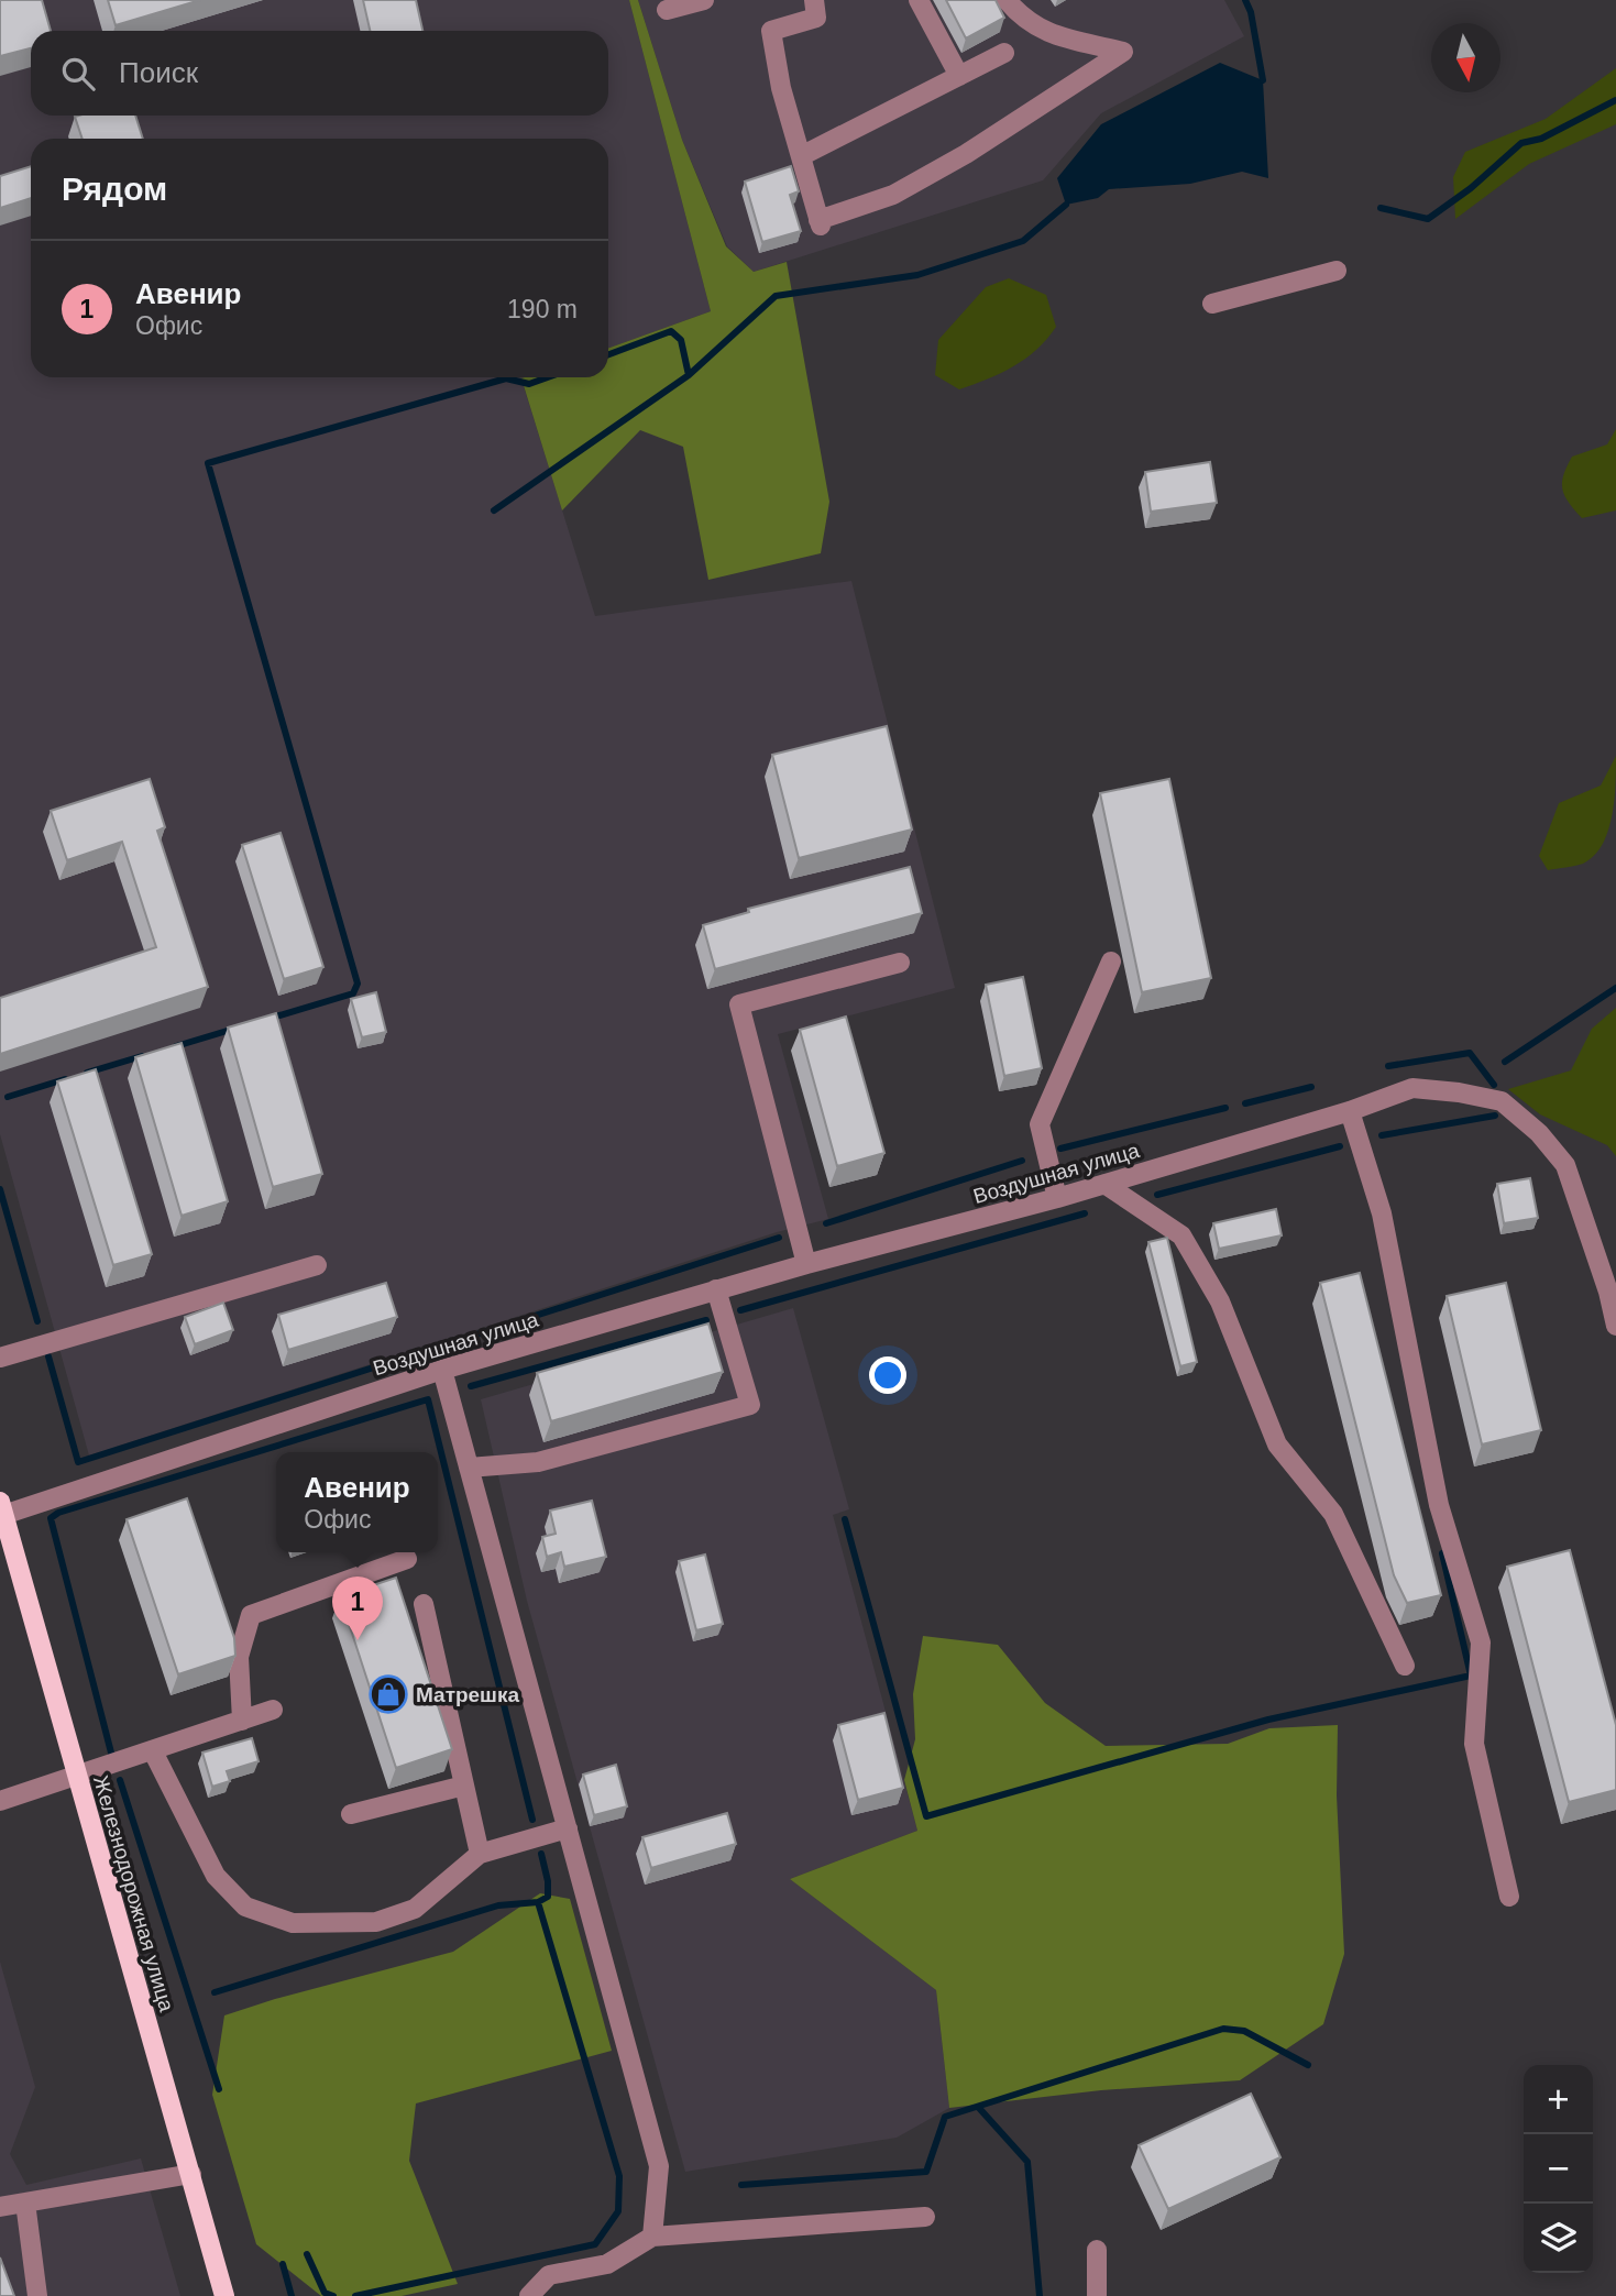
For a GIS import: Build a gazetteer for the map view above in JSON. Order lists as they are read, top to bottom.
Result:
{
  "streets": {
    "main road": ["Железнодорожная улица"],
    "street": ["Воздушная улица"]
  },
  "crossings": [
    ["Воздушная улица", "Железнодорожная улица"]
  ],
  "places": {
    "shop": ["Матрешка"]
  },
  "north": "bottom",
  "page": {
    "search": "Поиск",
    "heading": "Рядом",
    "list": [
      {
        "mark": "1",
        "name": "Авенир",
        "note": "Офис",
        "value": "190 m"
      }
    ],
    "popup": ["Авенир", "Офис"],
    "pins": "1",
    "map_buttons": ["+", "−"]
  }
}
